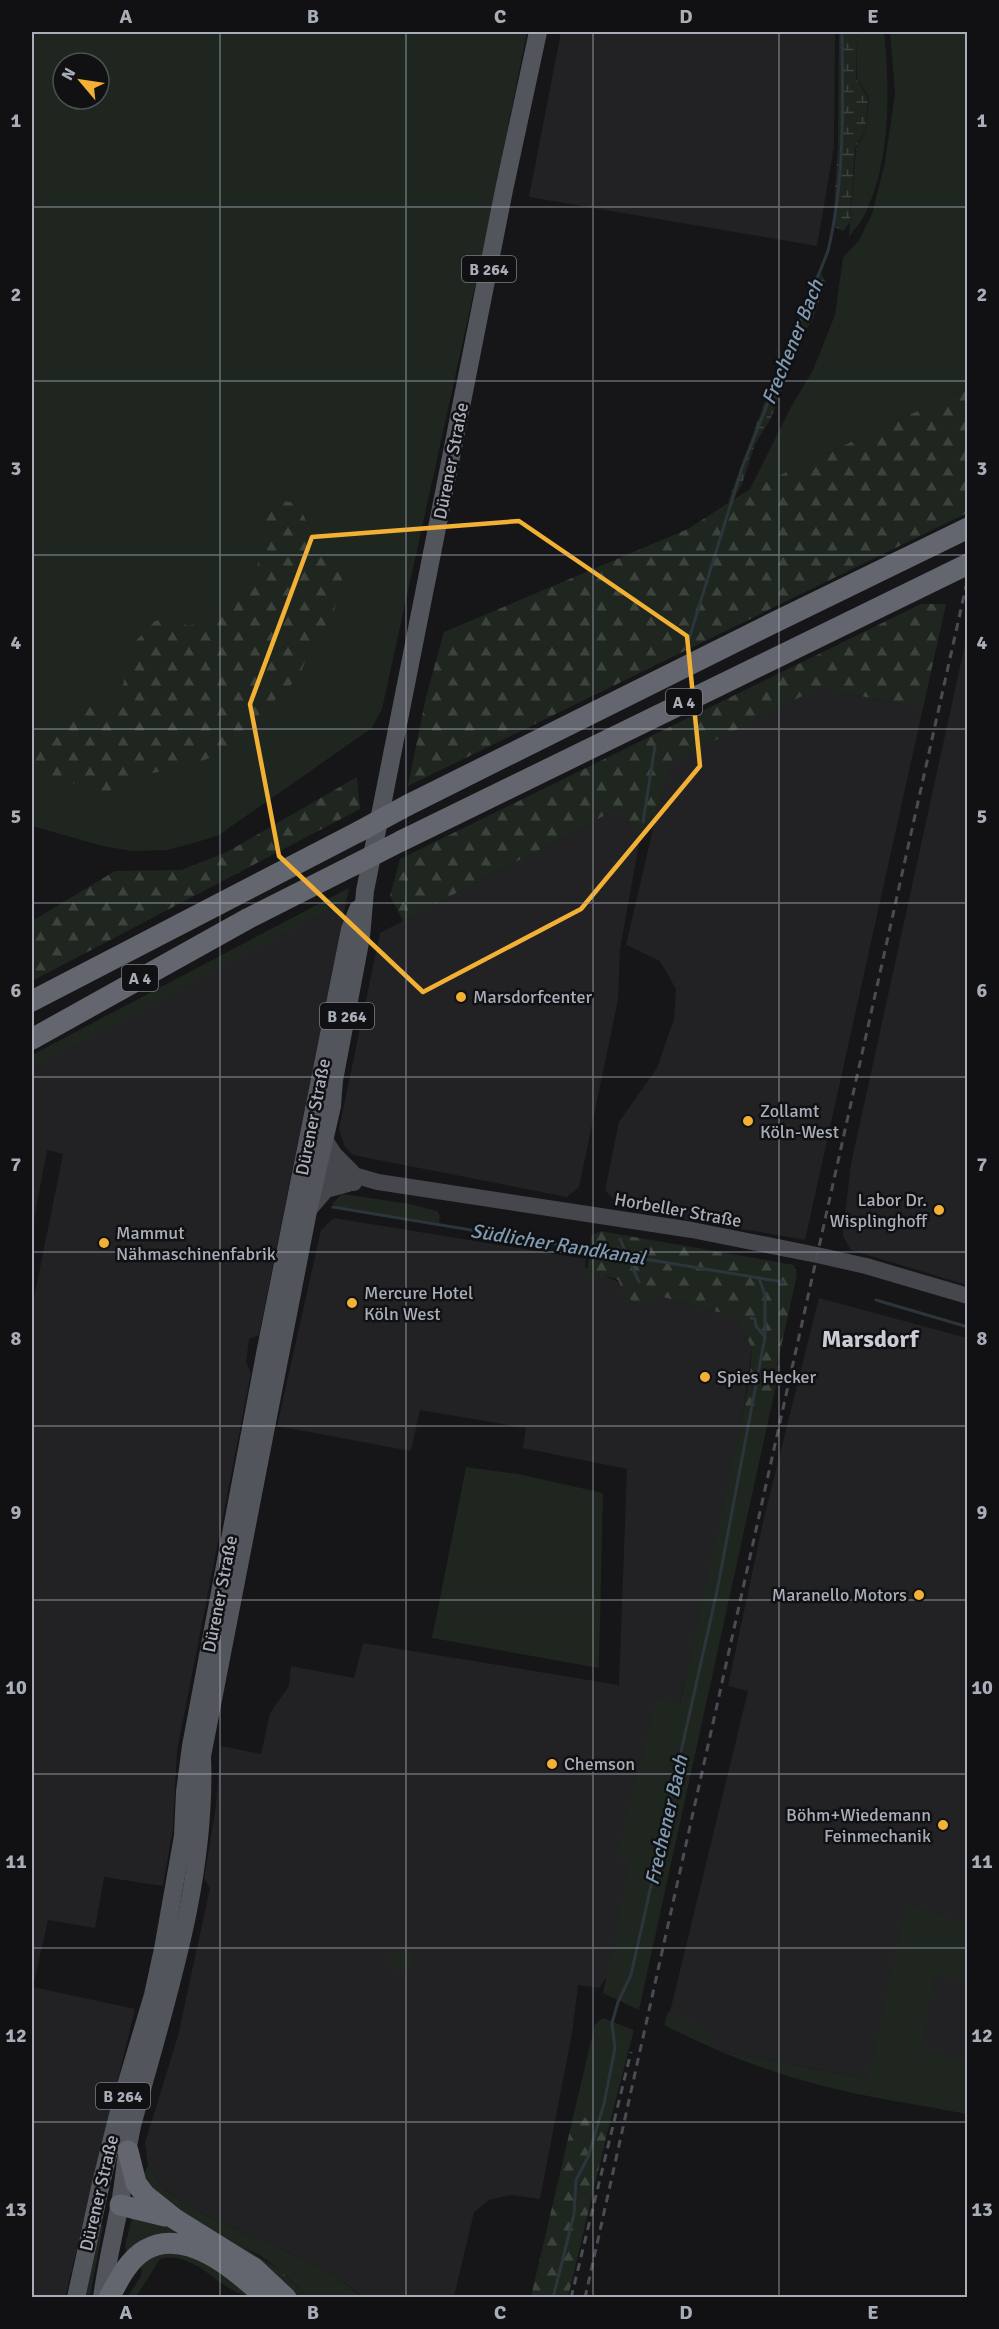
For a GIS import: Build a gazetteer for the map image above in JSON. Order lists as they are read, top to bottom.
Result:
{
  "streets": {
    "highway": ["A 4"],
    "main road": ["B 264", "Dürener Straße", "Horbeller Straße"]
  },
  "crossings": [
    ["Dürener Straße", "Horbeller Straße"]
  ],
  "districts": ["Marsdorf"],
  "water": ["Frechener Bach", "Südlicher Randkanal"],
  "places": [
    "Marsdorfcenter",
    "Zollamt Köln-West",
    "Labor Dr. Wisplinghoff",
    "Mammut Nähmaschinenfabrik",
    "Mercure Hotel Köln West",
    "Spies Hecker",
    "Maranello Motors",
    "Chemson",
    "Böhm+Wiedemann Feinmechanik"
  ],
  "north": "top left",
  "grid": {
    "columns": [
      "A",
      "B",
      "C",
      "D",
      "E"
    ],
    "rows": [
      "1",
      "2",
      "3",
      "4",
      "5",
      "6",
      "7",
      "8",
      "9",
      "10",
      "11",
      "12",
      "13"
    ]
  }
}
